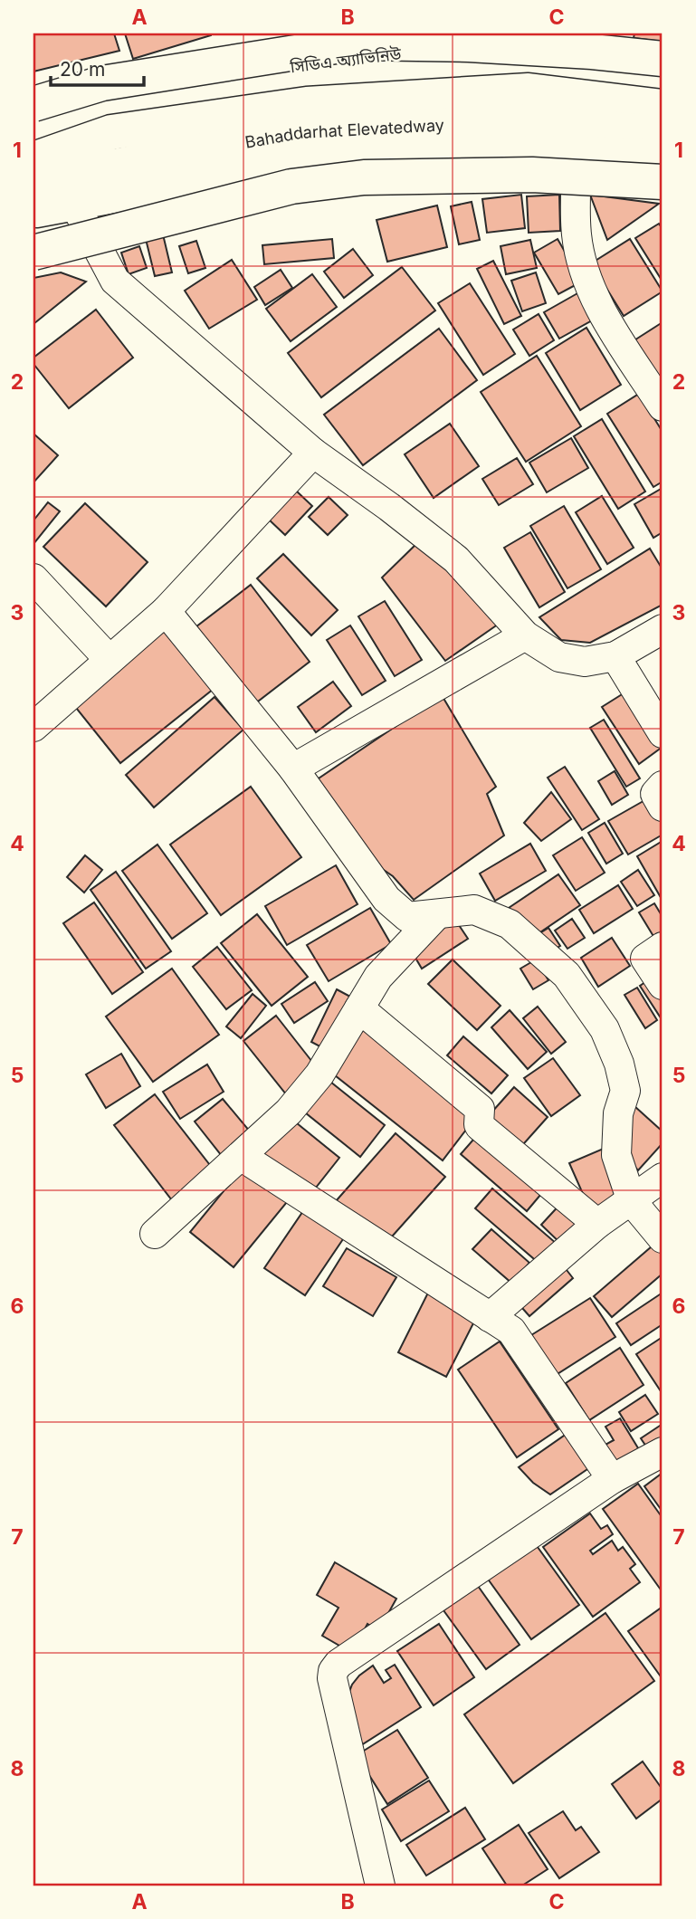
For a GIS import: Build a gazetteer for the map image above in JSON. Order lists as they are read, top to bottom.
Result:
{
  "streets": {
    "main road": ["সিডিএ অ্যাভিনিউ", "Bahaddarhat Elevatedway"]
  },
  "scale_bar": "20 m",
  "grid": {
    "columns": ["A", "B", "C"],
    "rows": [
      "1",
      "2",
      "3",
      "4",
      "5",
      "6",
      "7",
      "8"
    ]
  }
}
